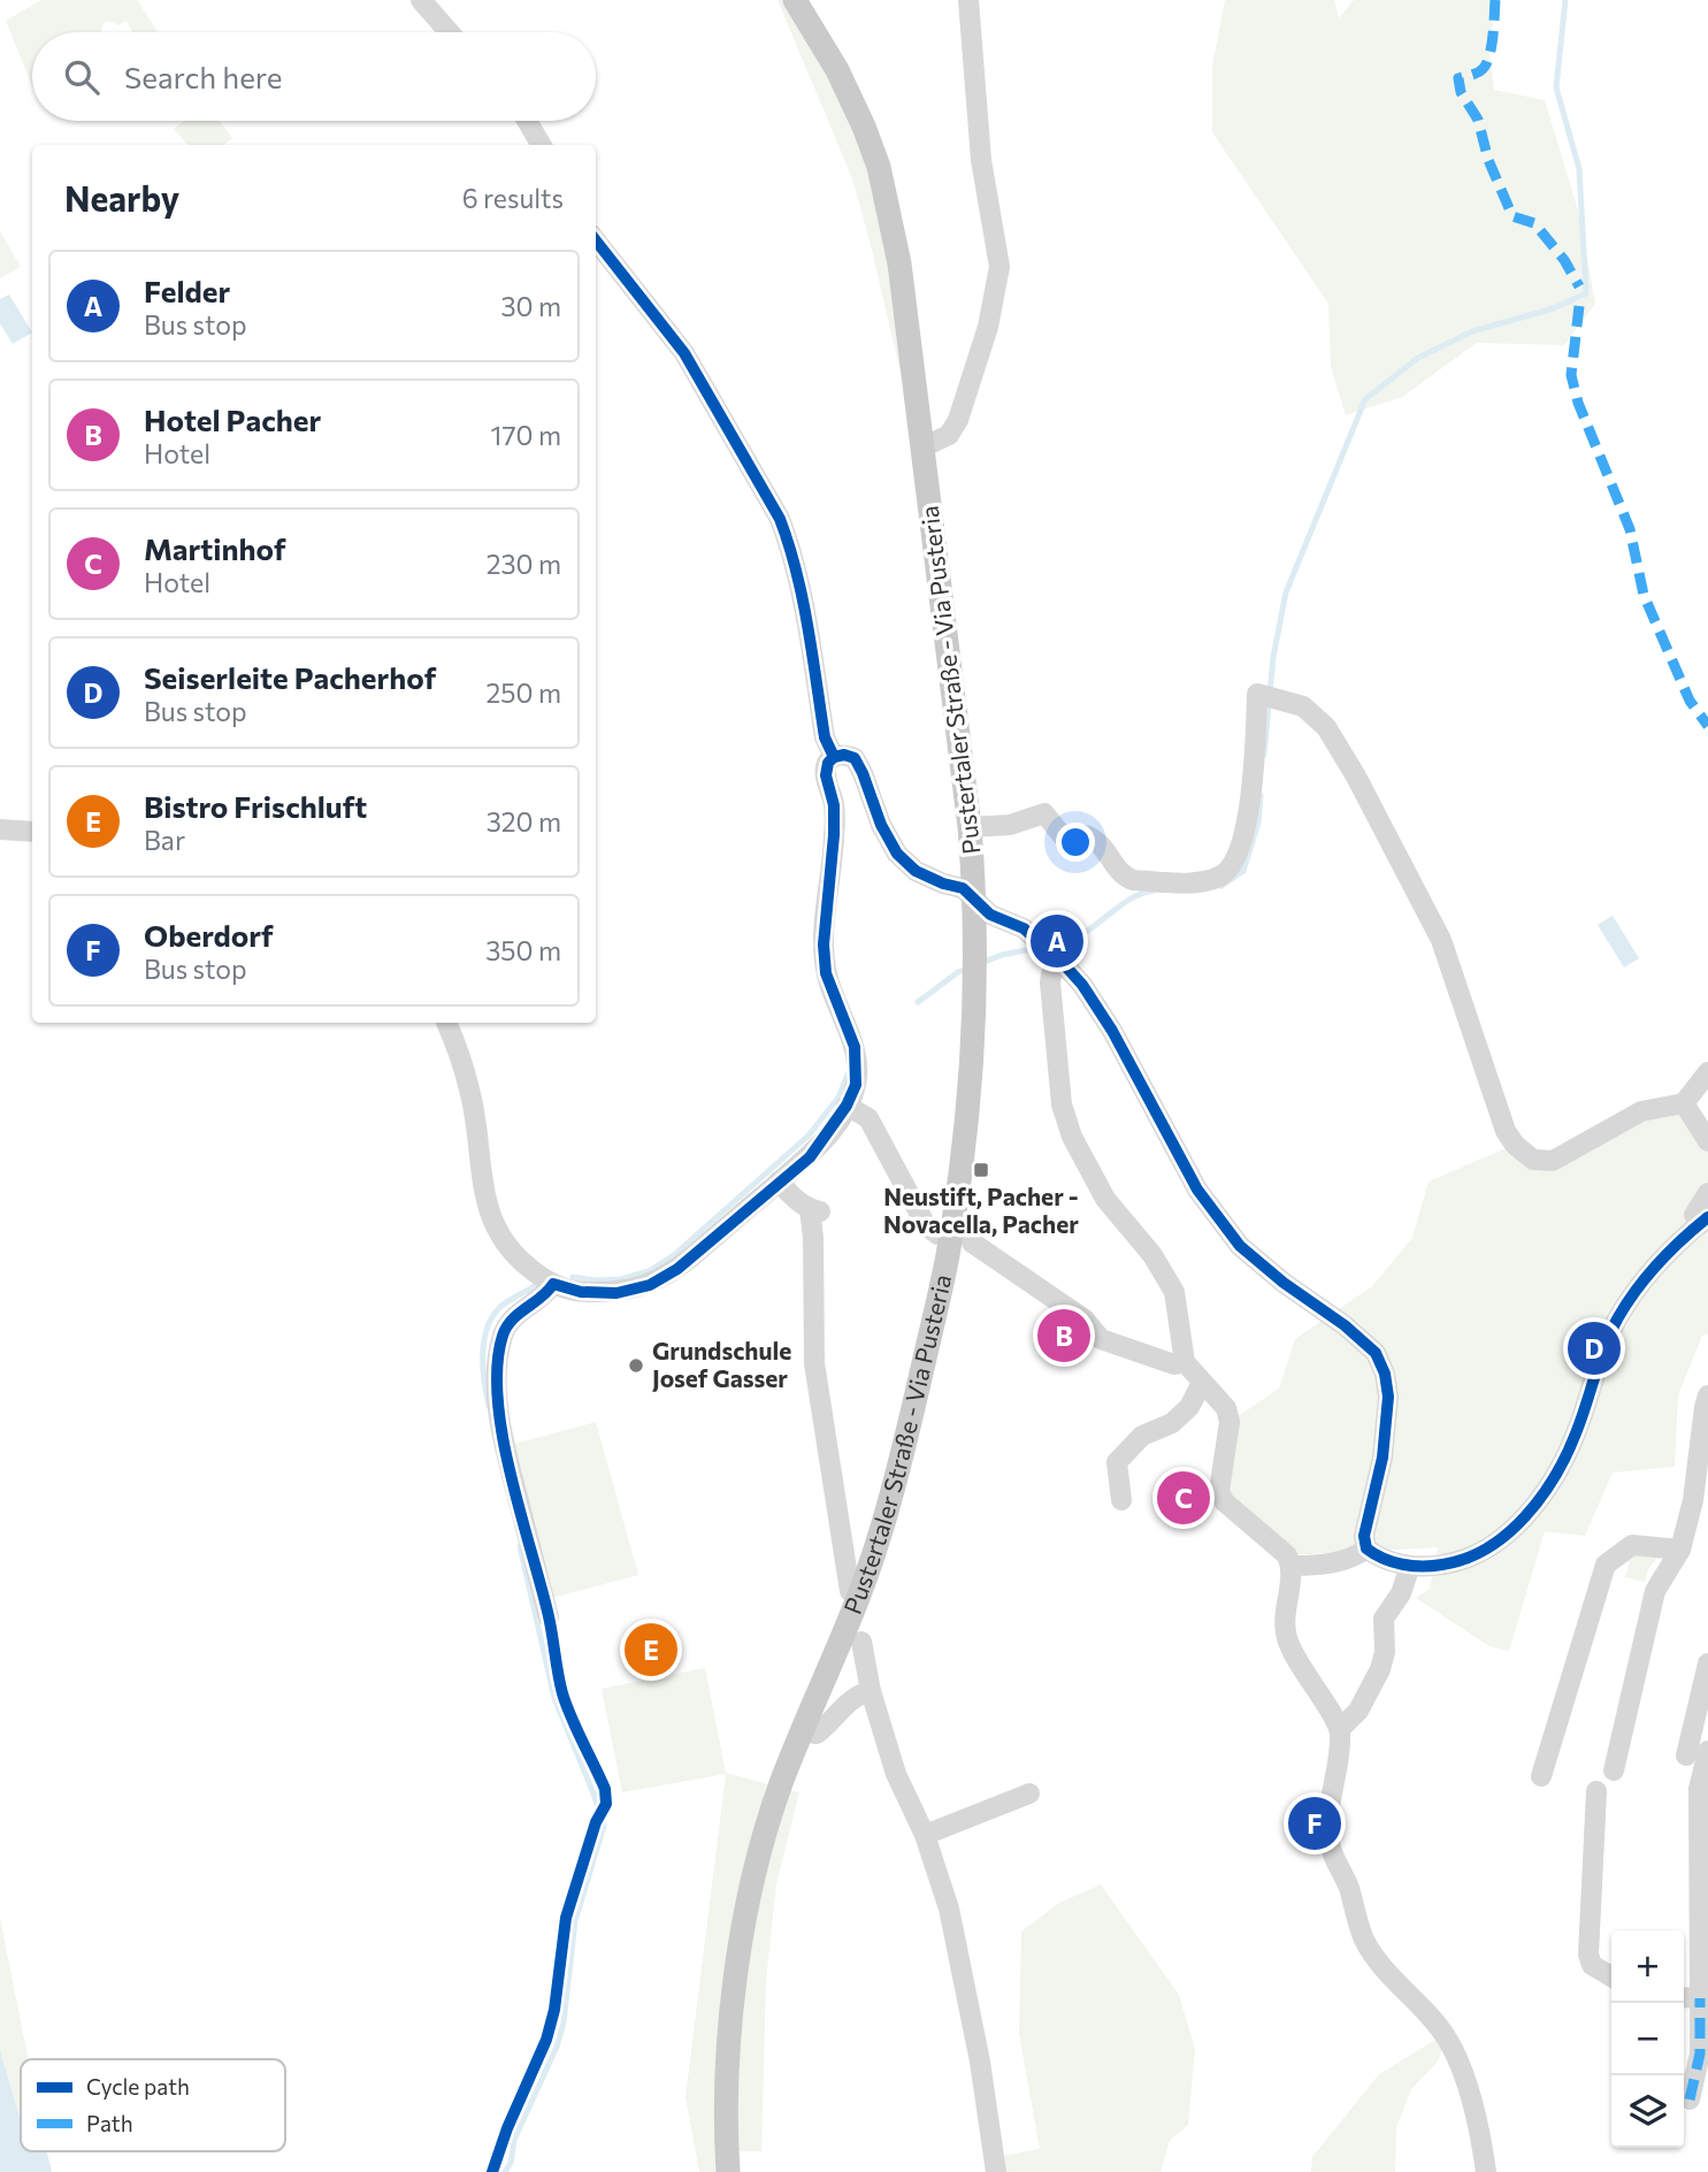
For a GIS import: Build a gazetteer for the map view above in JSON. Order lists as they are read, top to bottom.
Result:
{
  "streets": {
    "main road": ["Pustertaler Straße - Via Pusteria"]
  },
  "places": {
    "transit": ["Neustift, Pacher - Novacella, Pacher"],
    "other": ["Grundschule Josef Gasser"]
  },
  "legend": ["Cycle path", "Path"],
  "page": {
    "search": "Search here",
    "heading": ["Nearby", "6 results"],
    "list": [
      {
        "mark": "A",
        "name": "Felder",
        "note": "Bus stop",
        "value": "30 m"
      },
      {
        "mark": "B",
        "name": "Hotel Pacher",
        "note": "Hotel",
        "value": "170 m"
      },
      {
        "mark": "C",
        "name": "Martinhof",
        "note": "Hotel",
        "value": "230 m"
      },
      {
        "mark": "D",
        "name": "Seiserleite Pacherhof",
        "note": "Bus stop",
        "value": "250 m"
      },
      {
        "mark": "E",
        "name": "Bistro Frischluft",
        "note": "Bar",
        "value": "320 m"
      },
      {
        "mark": "F",
        "name": "Oberdorf",
        "note": "Bus stop",
        "value": "350 m"
      }
    ],
    "pins": [
      "A",
      "B",
      "D",
      "C",
      "E",
      "F"
    ],
    "map_buttons": ["+", "−"]
  }
}
